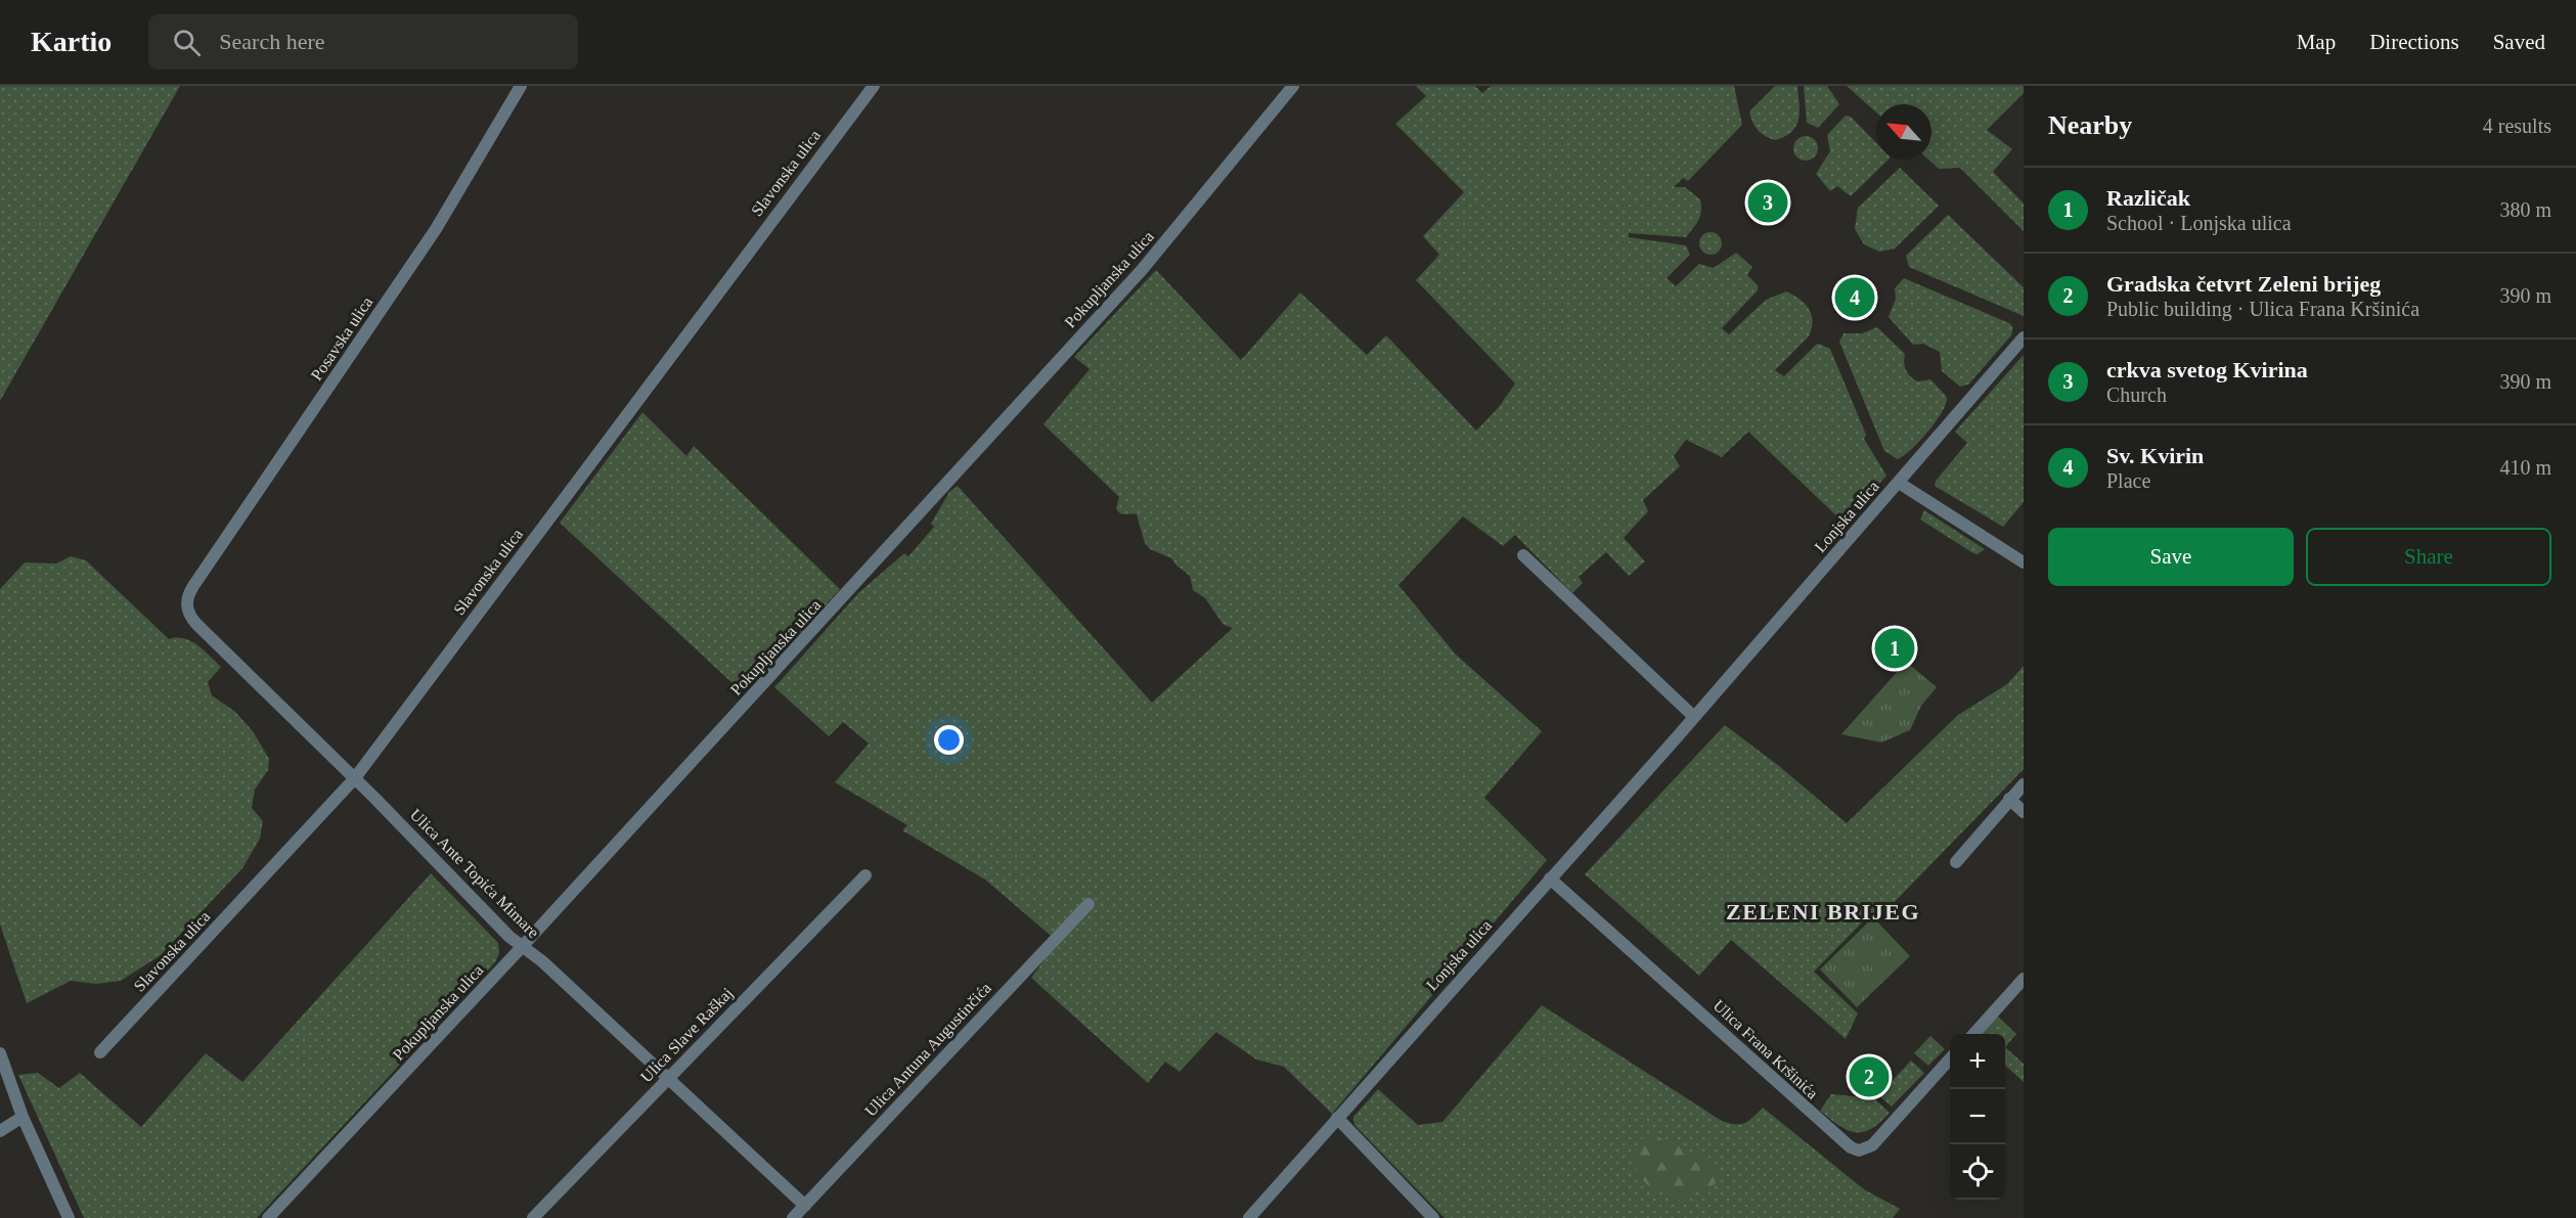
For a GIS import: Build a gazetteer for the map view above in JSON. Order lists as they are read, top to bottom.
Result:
{
  "streets": {
    "street": [
      "Slavonska ulica",
      "Pokupljanska ulica",
      "Posavska ulica",
      "Lonjska ulica",
      "Ulica Ante Topića Mimare",
      "Ulica Slave Raškaj",
      "Ulica Antuna Augustinčića",
      "Ulica Frana Kršinića"
    ]
  },
  "crossings": [
    ["Slavonska ulica", "Ulica Ante Topića Mimare"],
    ["Pokupljanska ulica", "Ulica Ante Topića Mimare"],
    ["Posavska ulica", "Ulica Ante Topića Mimare"],
    ["Lonjska ulica", "Ulica Frana Kršinića"],
    ["Ulica Ante Topića Mimare", "Ulica Slave Raškaj"],
    ["Ulica Ante Topića Mimare", "Ulica Antuna Augustinčića"]
  ],
  "districts": ["ZELENI BRIJEG"],
  "north": "top left",
  "page": {
    "header": "Kartio",
    "search": "Search here",
    "nav": ["Map", "Directions", "Saved"],
    "heading": ["Nearby", "4 results"],
    "list": [
      {
        "mark": "1",
        "name": "Različak",
        "note": "School · Lonjska ulica",
        "value": "380 m"
      },
      {
        "mark": "2",
        "name": "Gradska četvrt Zeleni brijeg",
        "note": "Public building · Ulica Frana Kršinića",
        "value": "390 m"
      },
      {
        "mark": "3",
        "name": "crkva svetog Kvirina",
        "note": "Church",
        "value": "390 m"
      },
      {
        "mark": "4",
        "name": "Sv. Kvirin",
        "note": "Place",
        "value": "410 m"
      }
    ],
    "pins": [
      "3",
      "4",
      "1",
      "2"
    ],
    "buttons": ["Save", "Share"],
    "map_buttons": ["+", "−"]
  }
}
